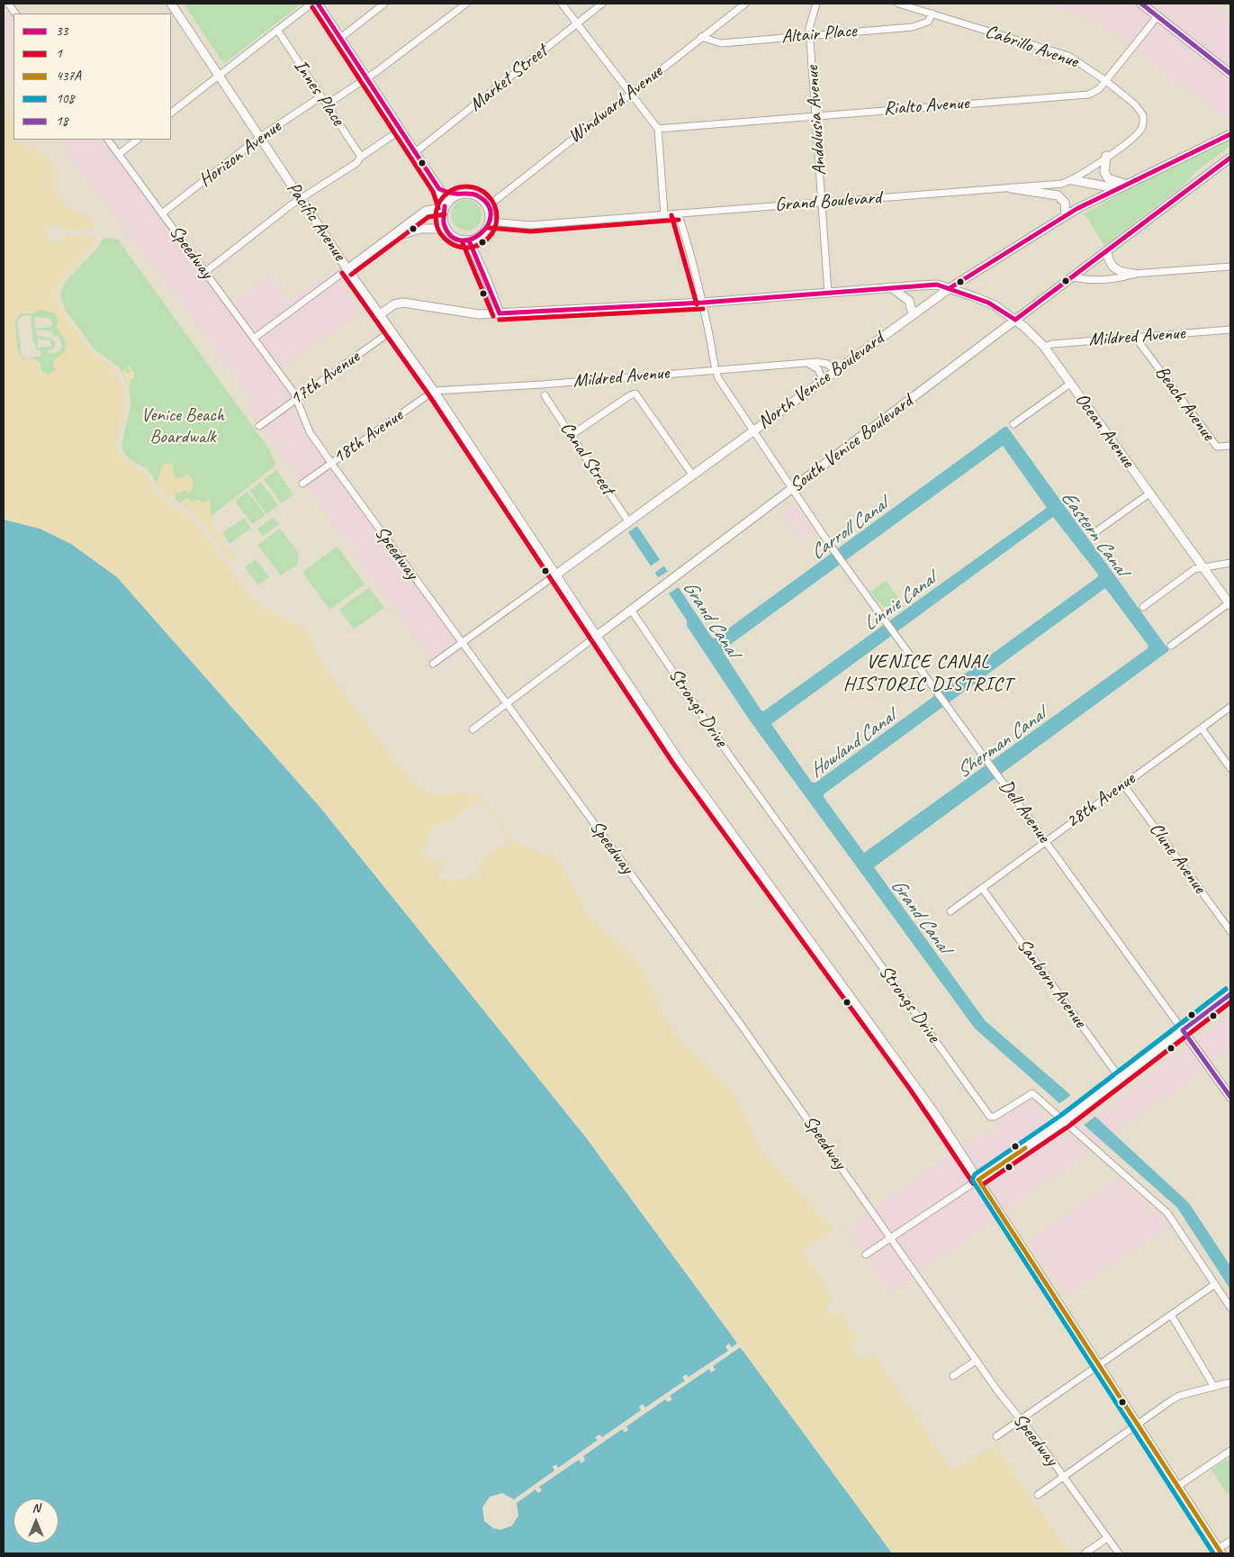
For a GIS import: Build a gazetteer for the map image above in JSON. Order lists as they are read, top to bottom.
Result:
{
  "streets": {
    "main road": [
      "Pacific Avenue",
      "North Venice Boulevard",
      "Ocean Avenue",
      "South Venice Boulevard"
    ],
    "street": [
      "Altair Place",
      "Cabrillo Avenue",
      "Market Street",
      "Innes Place",
      "Windward Avenue",
      "Rialto Avenue",
      "Andalusia Avenue",
      "Horizon Avenue",
      "Grand Boulevard",
      "Speedway",
      "Mildred Avenue",
      "17th Avenue",
      "Beach Avenue",
      "18th Avenue",
      "Canal Street",
      "Strongs Drive",
      "28th Avenue",
      "Dell Avenue",
      "Clune Avenue",
      "Sanborn Avenue"
    ]
  },
  "crossings": [
    ["Altair Place", "Cabrillo Avenue"],
    ["Altair Place", "Windward Avenue"],
    ["Altair Place", "Andalusia Avenue"],
    ["Cabrillo Avenue", "Rialto Avenue"],
    ["Cabrillo Avenue", "Grand Boulevard"],
    ["Innes Place", "Horizon Avenue"],
    ["Windward Avenue", "Grand Boulevard"],
    ["Rialto Avenue", "Andalusia Avenue"],
    ["Andalusia Avenue", "Grand Boulevard"],
    ["Andalusia Avenue", "Ocean Avenue"],
    ["Horizon Avenue", "Pacific Avenue"],
    ["Horizon Avenue", "Speedway"],
    ["Pacific Avenue", "Mildred Avenue"],
    ["Pacific Avenue", "17th Avenue"],
    ["Pacific Avenue", "North Venice Boulevard"],
    ["Pacific Avenue", "Ocean Avenue"],
    ["Pacific Avenue", "18th Avenue"],
    ["Pacific Avenue", "South Venice Boulevard"],
    ["Speedway", "17th Avenue"],
    ["Speedway", "North Venice Boulevard"],
    ["Speedway", "18th Avenue"],
    ["Speedway", "South Venice Boulevard"],
    ["Mildred Avenue", "North Venice Boulevard"],
    ["Mildred Avenue", "Beach Avenue"],
    ["Mildred Avenue", "Ocean Avenue"],
    ["Mildred Avenue", "18th Avenue"],
    ["Mildred Avenue", "Dell Avenue"],
    ["North Venice Boulevard", "Ocean Avenue"],
    ["North Venice Boulevard", "Canal Street"],
    ["North Venice Boulevard", "Dell Avenue"],
    ["Ocean Avenue", "South Venice Boulevard"],
    ["South Venice Boulevard", "Strongs Drive"],
    ["South Venice Boulevard", "Dell Avenue"],
    ["28th Avenue", "Dell Avenue"],
    ["28th Avenue", "Clune Avenue"],
    ["28th Avenue", "Sanborn Avenue"]
  ],
  "districts": ["VENICE CANAL HISTORIC DISTRICT"],
  "water": [
    "Carroll Canal",
    "Eastern Canal",
    "Linnie Canal",
    "Grand Canal",
    "Sherman Canal",
    "Howland Canal"
  ],
  "parks": ["Venice Beach Boardwalk"],
  "lines": [
    "transit line 33",
    "transit line 18",
    "transit line 1",
    "transit line 108",
    "transit line 437A"
  ],
  "legend": [
    "33",
    "1",
    "437A",
    "108",
    "18"
  ],
  "north": "top"
}
